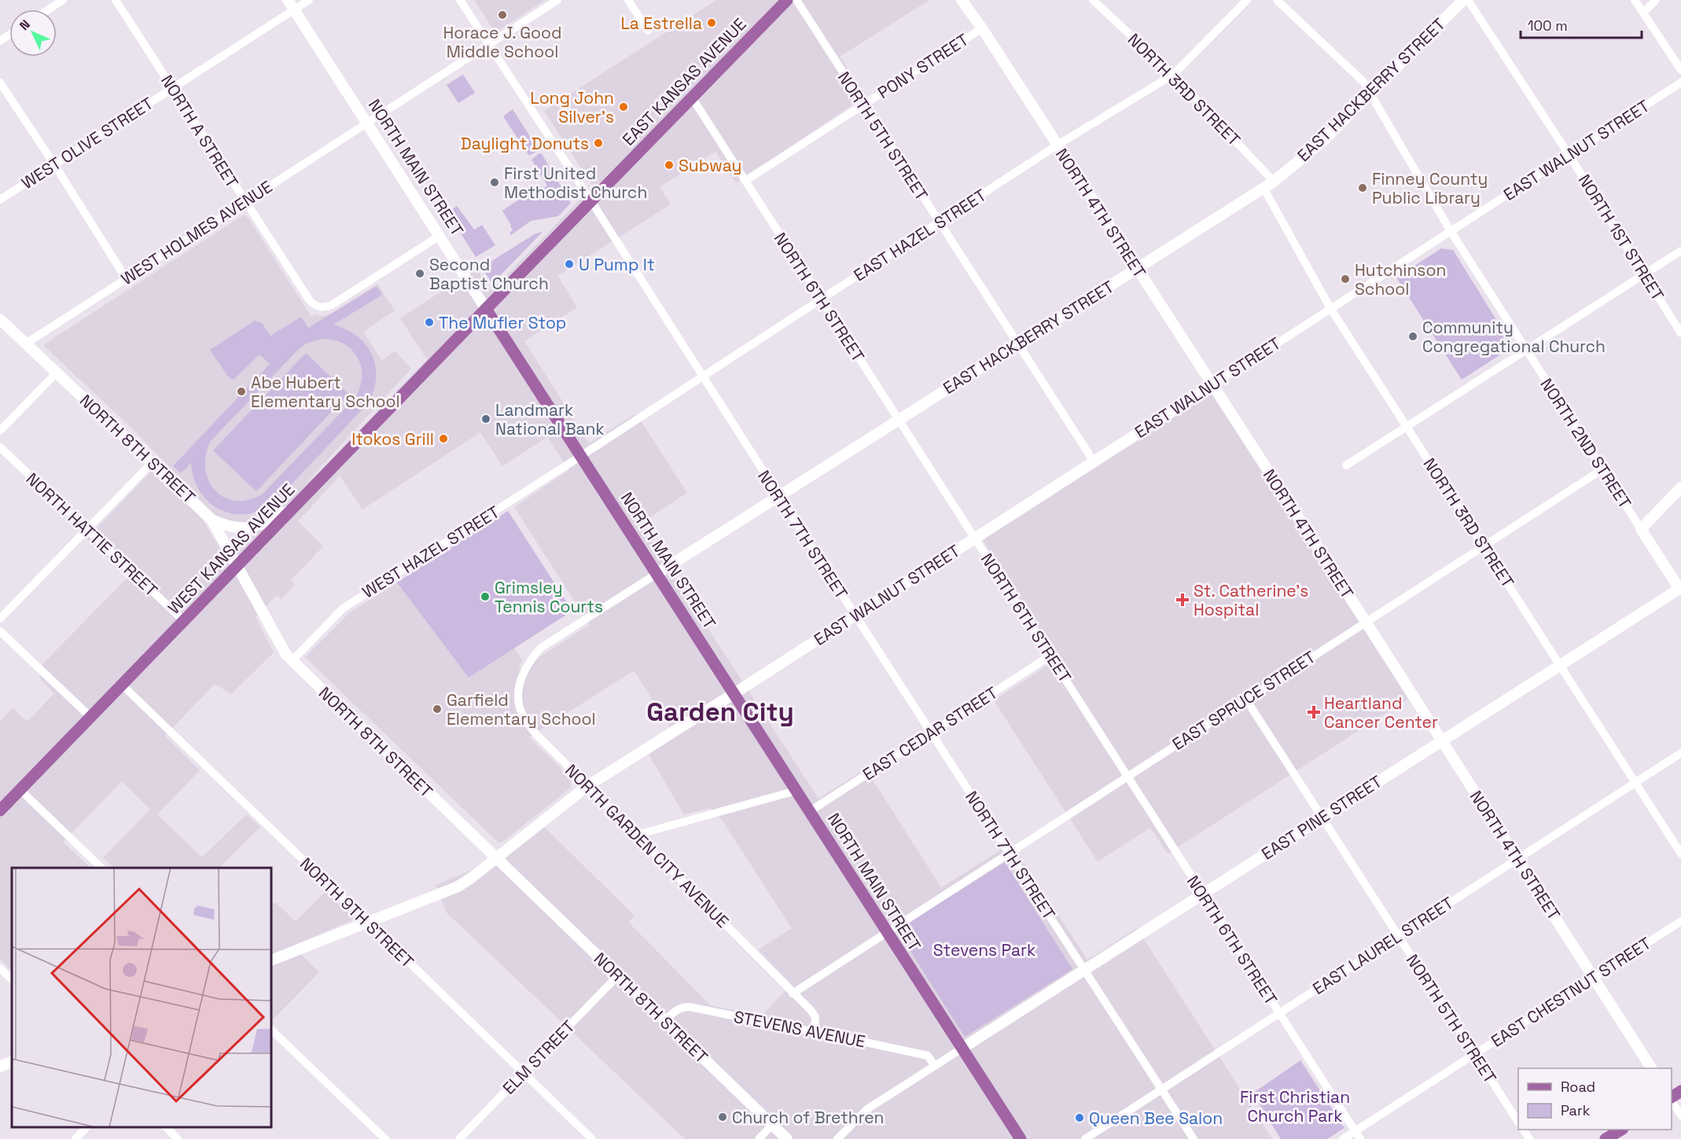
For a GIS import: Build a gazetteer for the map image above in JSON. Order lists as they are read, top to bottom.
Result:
{
  "streets": {
    "main road": ["EAST KANSAS AVENUE", "NORTH MAIN STREET", "WEST KANSAS AVENUE"],
    "street": [
      "PONY STREET",
      "NORTH 3RD STREET",
      "EAST HACKBERRY STREET",
      "NORTH A STREET",
      "NORTH 5TH STREET",
      "WEST OLIVE STREET",
      "EAST WALNUT STREET",
      "NORTH 4TH STREET",
      "WEST HOLMES AVENUE",
      "EAST HAZEL STREET",
      "NORTH 1ST STREET",
      "NORTH 6TH STREET",
      "NORTH 2ND STREET",
      "NORTH 8TH STREET",
      "NORTH HATTIE STREET",
      "NORTH 7TH STREET",
      "WEST HAZEL STREET",
      "EAST SPRUCE STREET",
      "EAST CEDAR STREET",
      "EAST PINE STREET",
      "NORTH GARDEN CITY AVENUE",
      "NORTH 9TH STREET",
      "EAST LAUREL STREET",
      "EAST CHESTNUT STREET",
      "STEVENS AVENUE",
      "ELM STREET"
    ]
  },
  "crossings": [
    ["PONY STREET", "NORTH 5TH STREET"],
    ["PONY STREET", "NORTH 4TH STREET"],
    ["PONY STREET", "NORTH 6TH STREET"],
    ["EAST KANSAS AVENUE", "NORTH MAIN STREET"],
    ["EAST KANSAS AVENUE", "NORTH 6TH STREET"],
    ["EAST KANSAS AVENUE", "NORTH 7TH STREET"],
    ["EAST KANSAS AVENUE", "WEST KANSAS AVENUE"],
    ["NORTH 3RD STREET", "EAST HACKBERRY STREET"],
    ["NORTH 3RD STREET", "EAST WALNUT STREET"],
    ["NORTH 3RD STREET", "EAST HAZEL STREET"],
    ["NORTH 3RD STREET", "EAST SPRUCE STREET"],
    ["NORTH 3RD STREET", "EAST PINE STREET"],
    ["NORTH 3RD STREET", "EAST LAUREL STREET"],
    ["EAST HACKBERRY STREET", "NORTH 5TH STREET"],
    ["EAST HACKBERRY STREET", "NORTH MAIN STREET"],
    ["EAST HACKBERRY STREET", "NORTH 4TH STREET"],
    ["EAST HACKBERRY STREET", "NORTH 6TH STREET"],
    ["EAST HACKBERRY STREET", "NORTH 2ND STREET"],
    ["EAST HACKBERRY STREET", "NORTH 7TH STREET"],
    ["EAST HACKBERRY STREET", "NORTH GARDEN CITY AVENUE"],
    ["NORTH A STREET", "WEST OLIVE STREET"],
    ["NORTH A STREET", "NORTH MAIN STREET"],
    ["NORTH A STREET", "WEST HOLMES AVENUE"],
    ["NORTH 5TH STREET", "EAST WALNUT STREET"],
    ["NORTH 5TH STREET", "EAST HAZEL STREET"],
    ["NORTH 5TH STREET", "EAST SPRUCE STREET"],
    ["NORTH 5TH STREET", "EAST PINE STREET"],
    ["NORTH 5TH STREET", "EAST LAUREL STREET"],
    ["NORTH 5TH STREET", "EAST CHESTNUT STREET"],
    ["WEST OLIVE STREET", "NORTH MAIN STREET"],
    ["EAST WALNUT STREET", "NORTH MAIN STREET"],
    ["EAST WALNUT STREET", "NORTH 4TH STREET"],
    ["EAST WALNUT STREET", "NORTH 1ST STREET"],
    ["EAST WALNUT STREET", "NORTH 6TH STREET"],
    ["EAST WALNUT STREET", "NORTH 2ND STREET"],
    ["EAST WALNUT STREET", "NORTH 8TH STREET"],
    ["EAST WALNUT STREET", "NORTH 7TH STREET"],
    ["EAST WALNUT STREET", "NORTH GARDEN CITY AVENUE"],
    ["EAST WALNUT STREET", "NORTH 9TH STREET"],
    ["NORTH MAIN STREET", "WEST HOLMES AVENUE"],
    ["NORTH MAIN STREET", "EAST HAZEL STREET"],
    ["NORTH MAIN STREET", "WEST KANSAS AVENUE"],
    ["NORTH MAIN STREET", "WEST HAZEL STREET"],
    ["NORTH MAIN STREET", "EAST SPRUCE STREET"],
    ["NORTH MAIN STREET", "EAST CEDAR STREET"],
    ["NORTH MAIN STREET", "EAST PINE STREET"],
    ["NORTH MAIN STREET", "NORTH GARDEN CITY AVENUE"],
    ["NORTH 4TH STREET", "EAST HAZEL STREET"],
    ["NORTH 4TH STREET", "EAST SPRUCE STREET"],
    ["NORTH 4TH STREET", "EAST PINE STREET"],
    ["NORTH 4TH STREET", "EAST LAUREL STREET"],
    ["NORTH 4TH STREET", "EAST CHESTNUT STREET"],
    ["WEST HOLMES AVENUE", "NORTH 8TH STREET"],
    ["WEST HOLMES AVENUE", "NORTH 7TH STREET"],
    ["EAST HAZEL STREET", "NORTH 6TH STREET"],
    ["EAST HAZEL STREET", "NORTH 7TH STREET"],
    ["EAST HAZEL STREET", "WEST HAZEL STREET"],
    ["NORTH 6TH STREET", "EAST SPRUCE STREET"],
    ["NORTH 6TH STREET", "EAST CEDAR STREET"],
    ["NORTH 6TH STREET", "EAST PINE STREET"],
    ["NORTH 6TH STREET", "EAST LAUREL STREET"],
    ["NORTH 6TH STREET", "EAST CHESTNUT STREET"],
    ["NORTH 2ND STREET", "EAST SPRUCE STREET"],
    ["NORTH 2ND STREET", "EAST PINE STREET"],
    ["NORTH 8TH STREET", "WEST KANSAS AVENUE"],
    ["NORTH 8TH STREET", "WEST HAZEL STREET"],
    ["NORTH 8TH STREET", "STEVENS AVENUE"],
    ["NORTH 8TH STREET", "ELM STREET"],
    ["NORTH HATTIE STREET", "WEST KANSAS AVENUE"],
    ["NORTH 7TH STREET", "EAST SPRUCE STREET"],
    ["NORTH 7TH STREET", "EAST CEDAR STREET"],
    ["NORTH 7TH STREET", "EAST PINE STREET"],
    ["NORTH 7TH STREET", "EAST LAUREL STREET"],
    ["WEST KANSAS AVENUE", "NORTH 9TH STREET"],
    ["EAST SPRUCE STREET", "NORTH GARDEN CITY AVENUE"],
    ["NORTH GARDEN CITY AVENUE", "STEVENS AVENUE"],
    ["NORTH 9TH STREET", "ELM STREET"]
  ],
  "districts": ["Garden City"],
  "parks": ["Stevens Park", "First Christian Church Park"],
  "places": {
    "other": [
      "Horace J. Good Middle School",
      "La Estrella",
      "Long John Silver's",
      "Daylight Donuts",
      "Subway",
      "First United Methodist Church",
      "Finney County Public Library",
      "U Pump It",
      "Second Baptist Church",
      "Hutchinson School",
      "The Mufler Stop",
      "Community Congregational Church",
      "Abe Hubert Elementary School",
      "Landmark National Bank",
      "Itokos Grill",
      "Grimsley Tennis Courts",
      "Garfield Elementary School",
      "Church of Brethren",
      "Queen Bee Salon"
    ],
    "health": ["St. Catherine's Hospital", "Heartland Cancer Center"]
  },
  "legend": ["Road", "Park"],
  "scale_bar": "100 m",
  "north": "top left"
}
